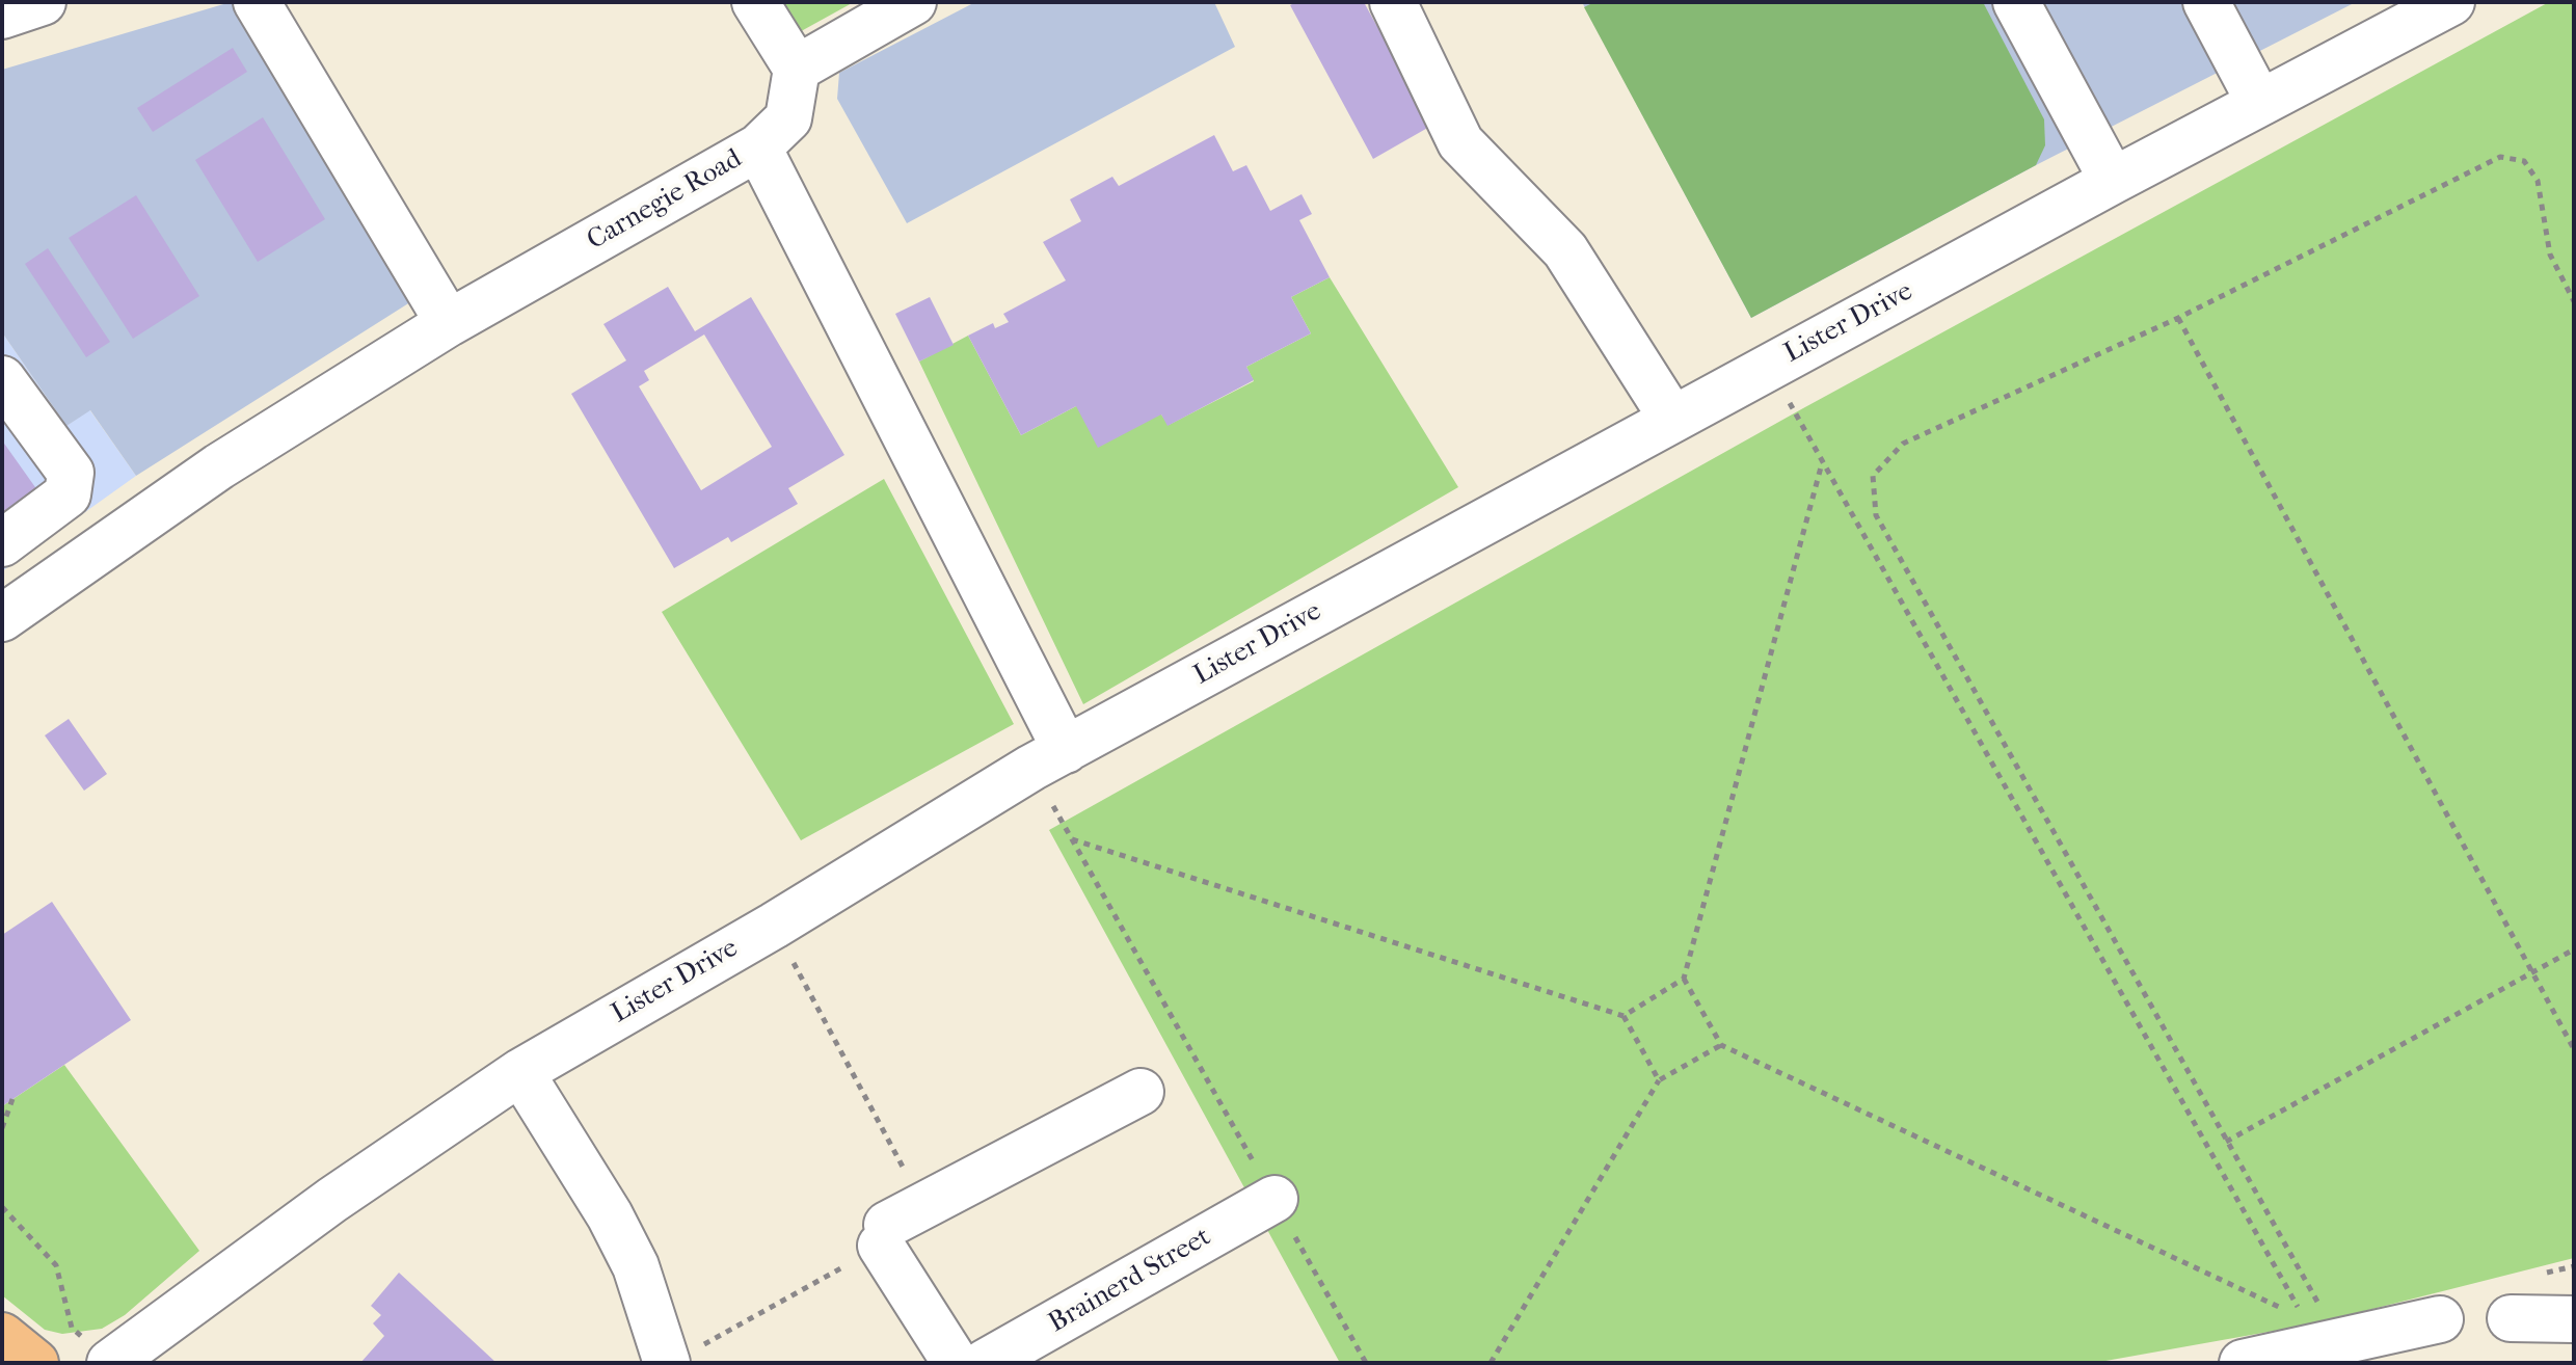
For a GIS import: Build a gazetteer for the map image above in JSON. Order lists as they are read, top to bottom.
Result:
{
  "streets": {
    "street": ["Carnegie Road", "Lister Drive", "Brainerd Street"]
  },
  "crossings": [
    ["Carnegie Road", "Lister Drive"]
  ]
}
